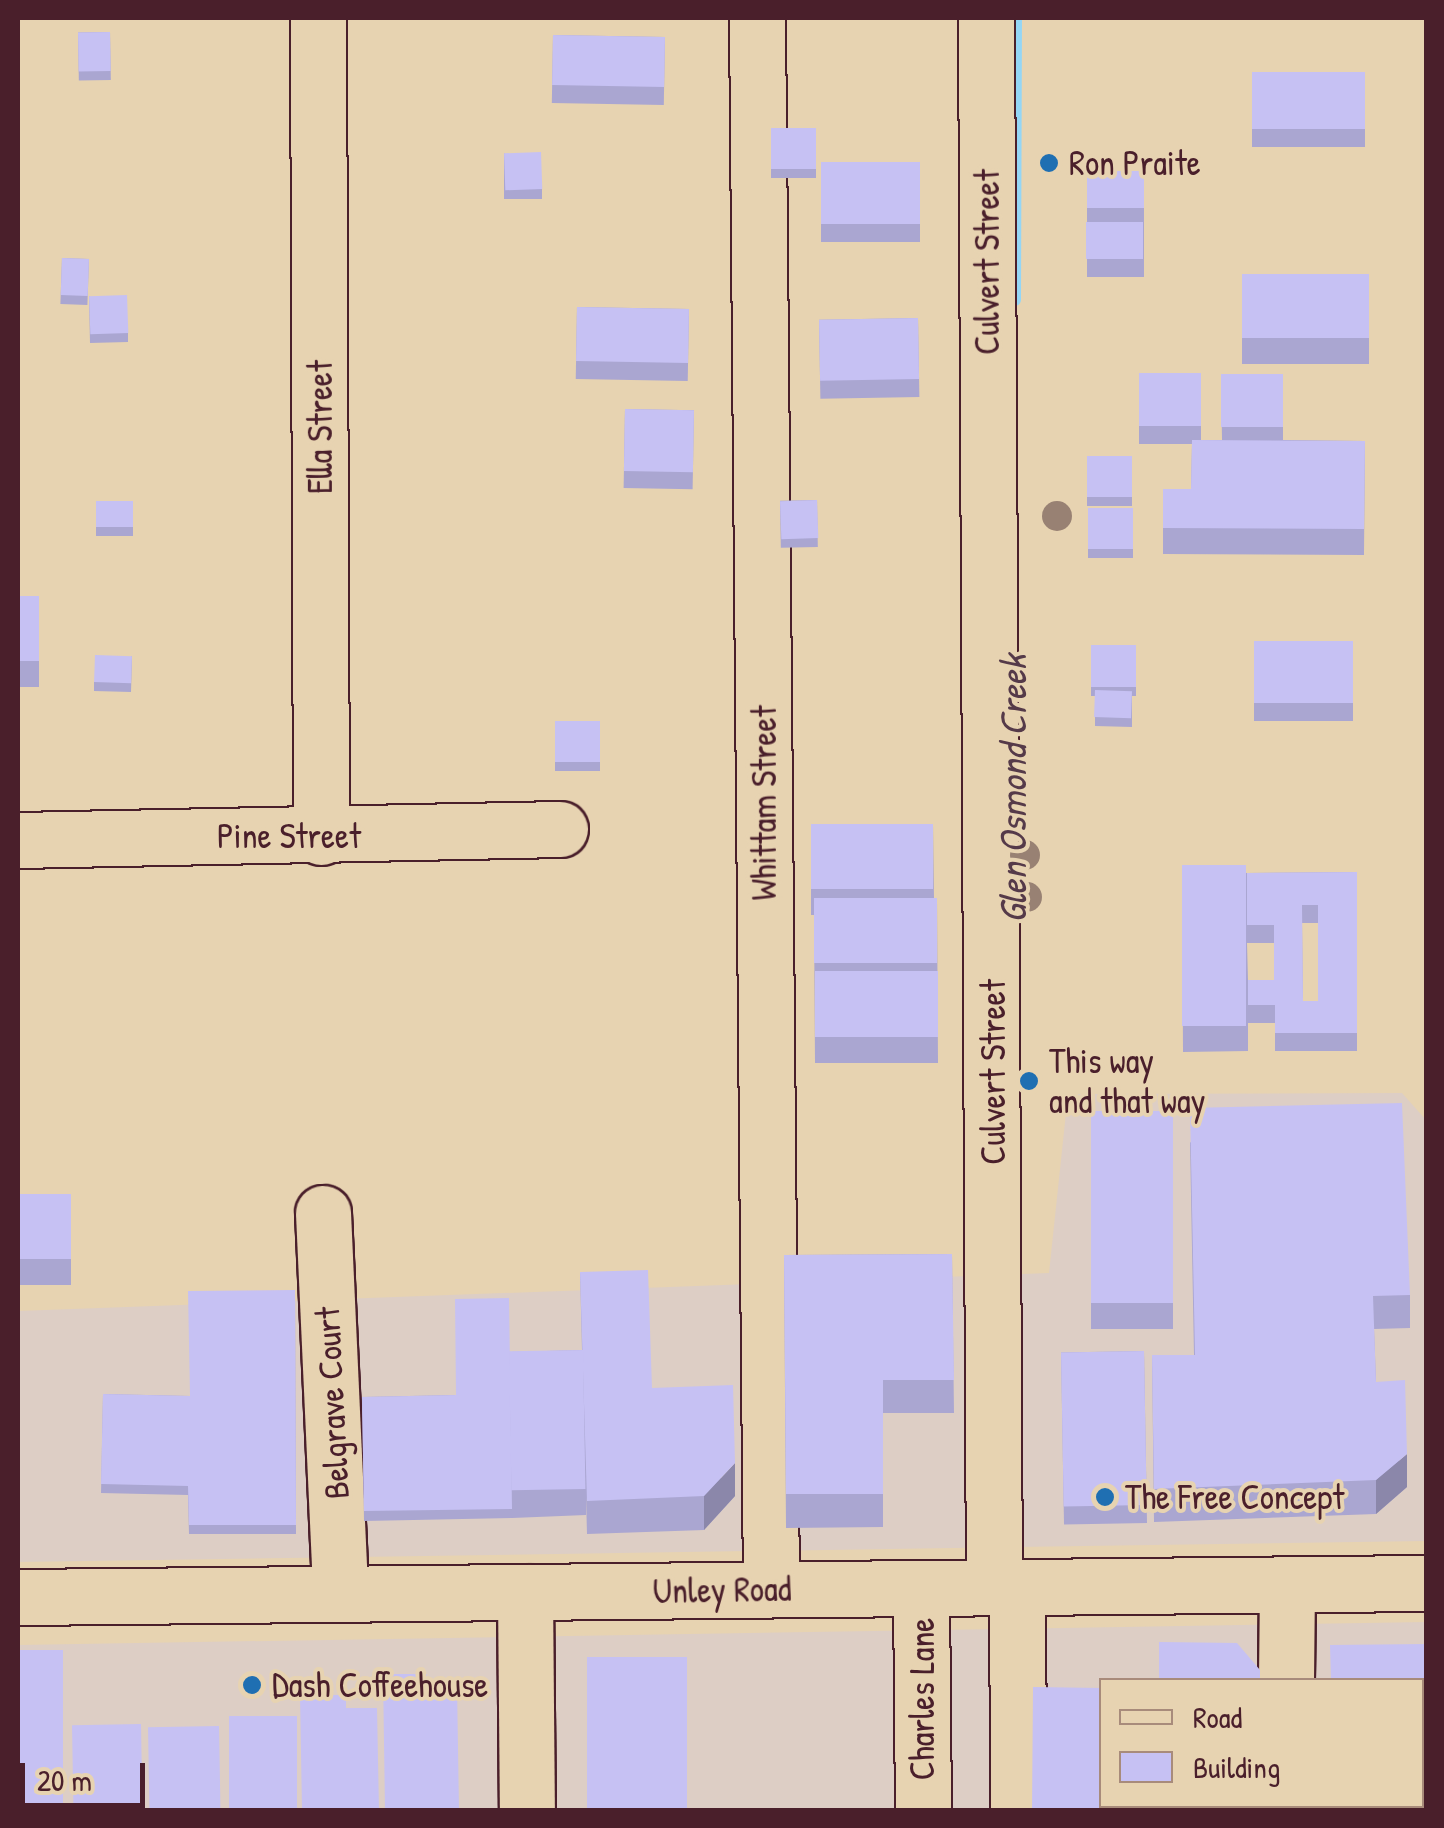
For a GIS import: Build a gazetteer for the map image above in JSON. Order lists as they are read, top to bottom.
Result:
{
  "streets": {
    "street": [
      "Culvert Street",
      "Ella Street",
      "Whittam Street",
      "Pine Street",
      "Belgrave Court",
      "Unley Road",
      "Charles Lane"
    ]
  },
  "crossings": [
    ["Culvert Street", "Unley Road"],
    ["Ella Street", "Pine Street"],
    ["Whittam Street", "Unley Road"],
    ["Belgrave Court", "Unley Road"],
    ["Unley Road", "Charles Lane"]
  ],
  "water": ["Glen Osmond Creek"],
  "places": [
    "Ron Praite",
    "This way and that way",
    "The Free Concept",
    "Dash Coffeehouse"
  ],
  "legend": ["Road", "Building"],
  "scale_bar": "20 m"
}
